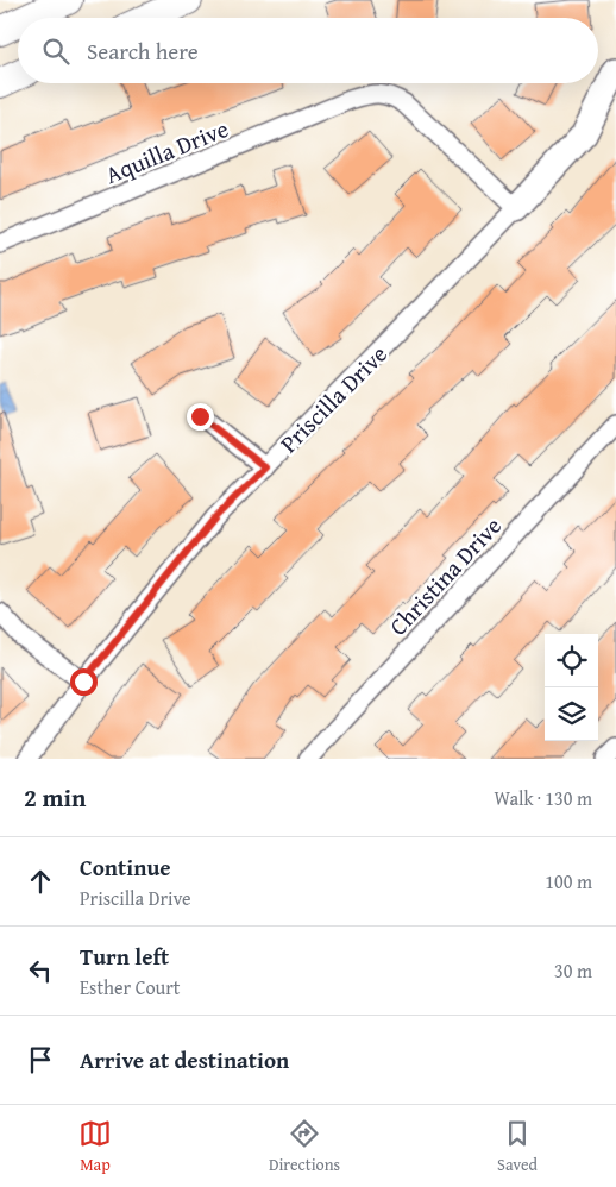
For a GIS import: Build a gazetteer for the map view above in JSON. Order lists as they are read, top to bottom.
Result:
{
  "streets": {
    "street": ["Aquilla Drive", "Priscilla Drive", "Christina Drive"]
  },
  "crossings": [
    ["Aquilla Drive", "Priscilla Drive"]
  ],
  "page": {
    "search": "Search here",
    "heading": ["2 min", "Walk · 130 m"],
    "list": [
      ["Continue", "Priscilla Drive", "100 m"],
      ["Turn left", "Esther Court", "30 m"],
      "Arrive at destination"
    ],
    "nav": ["Map", "Directions", "Saved"]
  }
}
